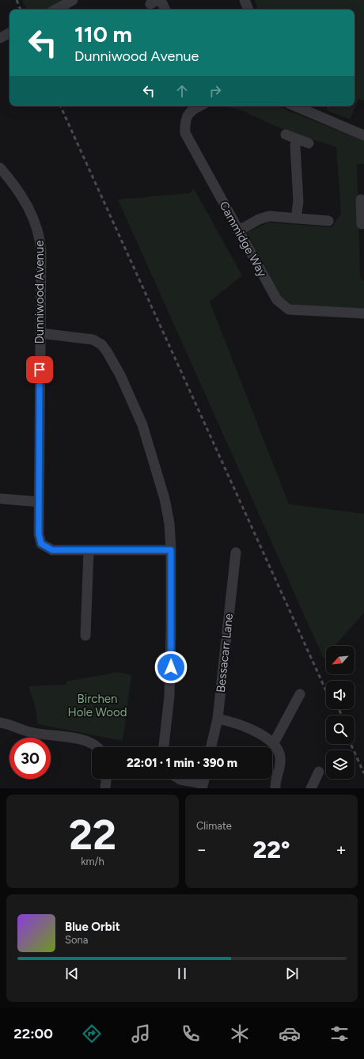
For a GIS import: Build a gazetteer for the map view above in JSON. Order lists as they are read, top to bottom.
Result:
{
  "streets": {
    "street": ["Cammidge Way", "Dunniwood Avenue", "Bessacarr Lane"]
  },
  "parks": ["Birchen Hole Wood"],
  "north": "bottom left",
  "page": {
    "turn": ["110 m", "Dunniwood Avenue"],
    "limit": "30",
    "trip": "22:01 · 1 min · 390 m",
    "tile": [
      ["22", "km/h"],
      "Climate"
    ],
    "heat": ["−", "22°", "+"],
    "song": ["Blue Orbit", "Sona"],
    "tabs": "22:00"
  }
}
